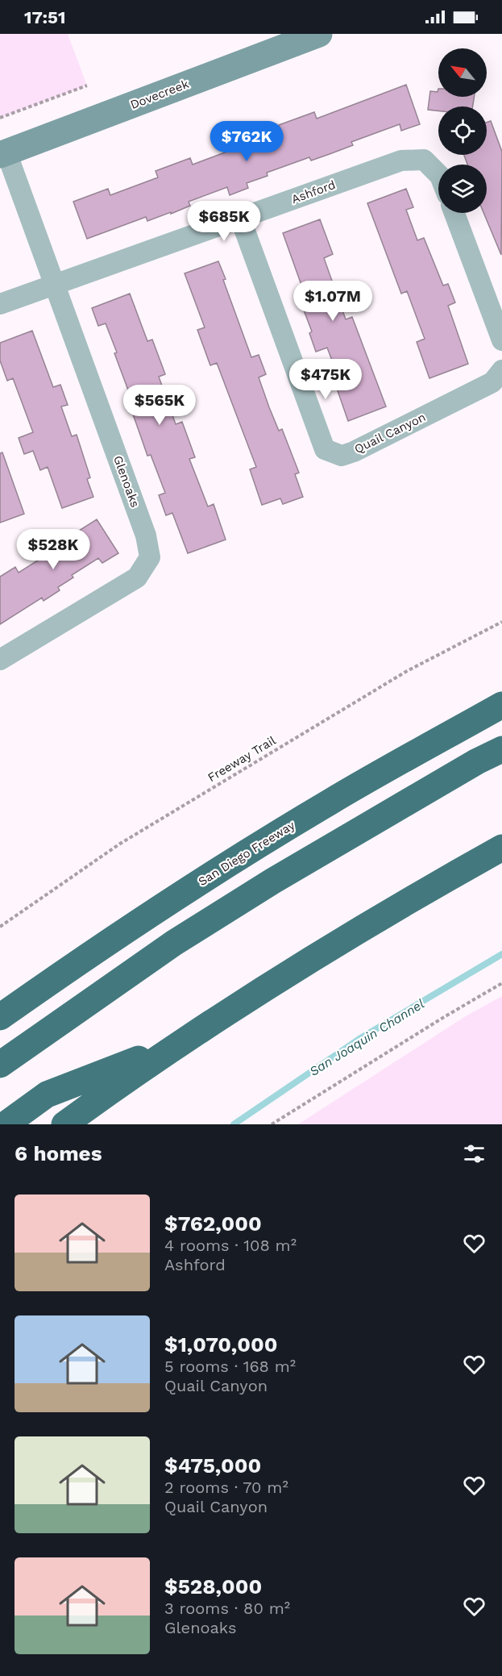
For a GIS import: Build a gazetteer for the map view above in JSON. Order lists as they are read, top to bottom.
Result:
{
  "streets": {
    "highway": ["San Diego Freeway"],
    "street": [
      "Dovecreek",
      "Ashford",
      "Quail Canyon",
      "Glenoaks"
    ],
    "path": ["Freeway Trail"]
  },
  "crossings": [
    ["Dovecreek", "Glenoaks"],
    ["Ashford", "Quail Canyon"],
    ["Ashford", "Glenoaks"]
  ],
  "water": ["San Joaquin Channel"],
  "north": "top left",
  "page": {
    "status": "17:51",
    "price": [
      "$762K",
      "$685K",
      "$1.07M",
      "$475K",
      "$565K",
      "$528K"
    ],
    "heading": "6 homes",
    "list": [
      {
        "name": "$762,000",
        "note": "4 rooms · 108 m² · Ashford"
      },
      {
        "name": "$1,070,000",
        "note": "5 rooms · 168 m² · Quail Canyon"
      },
      {
        "name": "$475,000",
        "note": "2 rooms · 70 m² · Quail Canyon"
      },
      {
        "name": "$528,000",
        "note": "3 rooms · 80 m² · Glenoaks"
      }
    ]
  }
}
